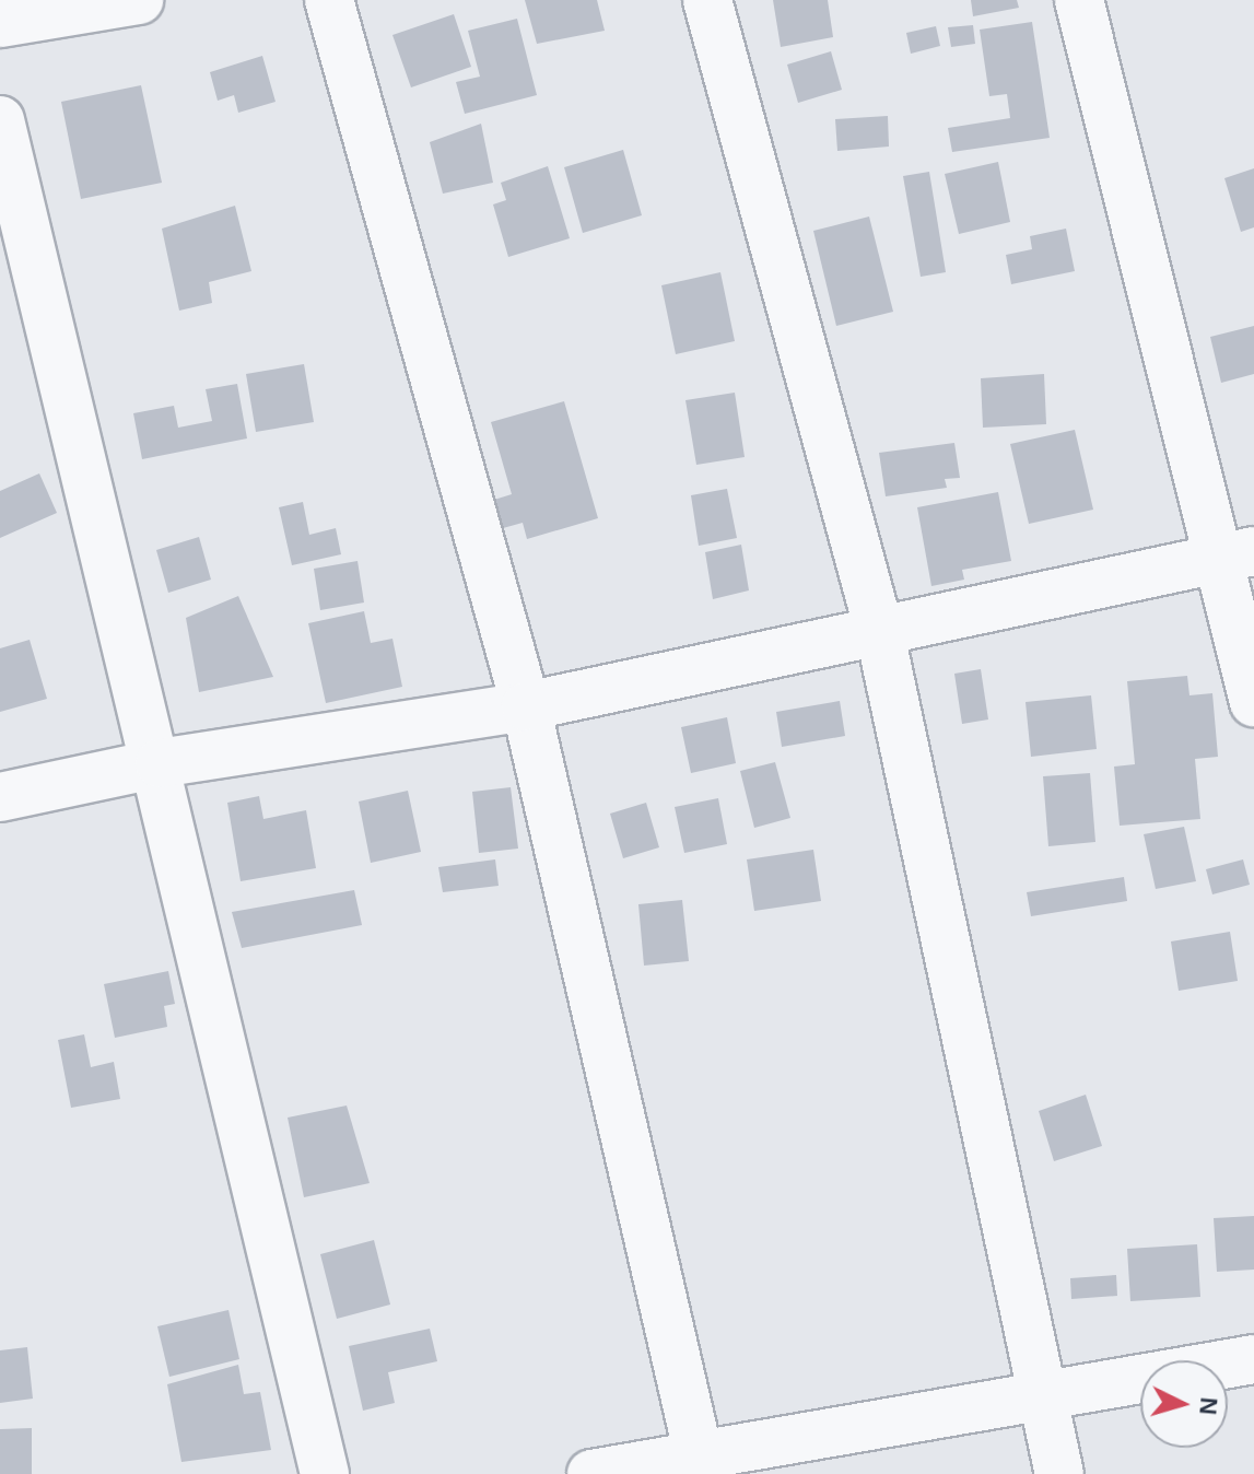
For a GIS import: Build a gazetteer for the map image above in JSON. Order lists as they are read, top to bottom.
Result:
{
  "north": "right"
}
